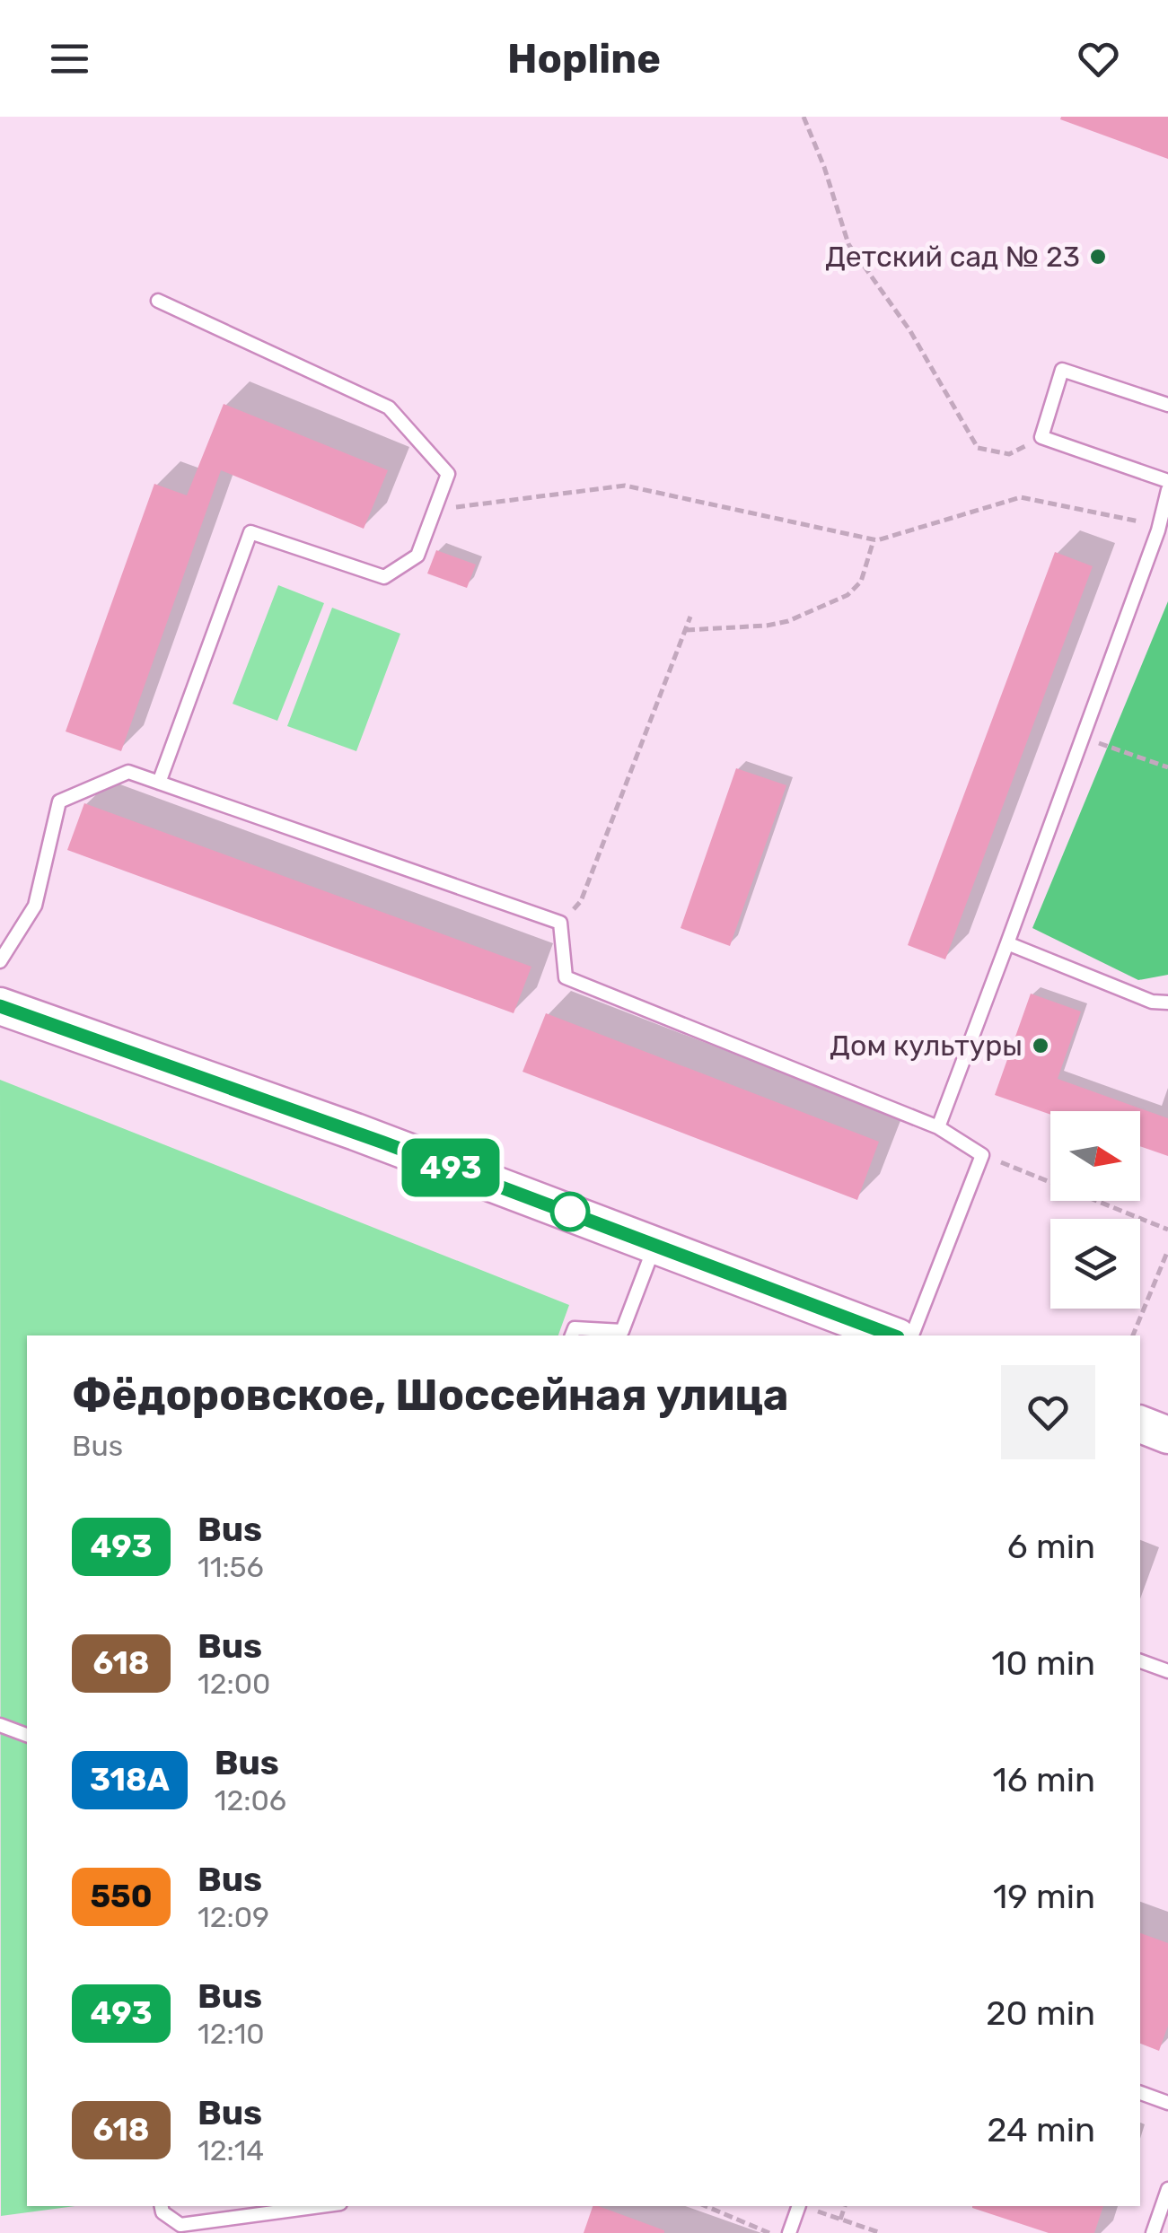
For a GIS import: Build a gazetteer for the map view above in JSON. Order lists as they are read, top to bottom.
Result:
{
  "places": ["Детский сад № 23", "Дом культуры"],
  "lines": ["bus line 493"],
  "north": "right",
  "page": {
    "header": "Hopline",
    "on_map": "493",
    "heading": ["Фёдоровское, Шоссейная улица", "Bus"],
    "list": [
      {
        "mark": "493",
        "name": "Bus",
        "note": "11:56",
        "value": "6 min"
      },
      {
        "mark": "618",
        "name": "Bus",
        "note": "12:00",
        "value": "10 min"
      },
      {
        "mark": "318А",
        "name": "Bus",
        "note": "12:06",
        "value": "16 min"
      },
      {
        "mark": "550",
        "name": "Bus",
        "note": "12:09",
        "value": "19 min"
      },
      {
        "mark": "493",
        "name": "Bus",
        "note": "12:10",
        "value": "20 min"
      },
      {
        "mark": "618",
        "name": "Bus",
        "note": "12:14",
        "value": "24 min"
      }
    ]
  }
}
